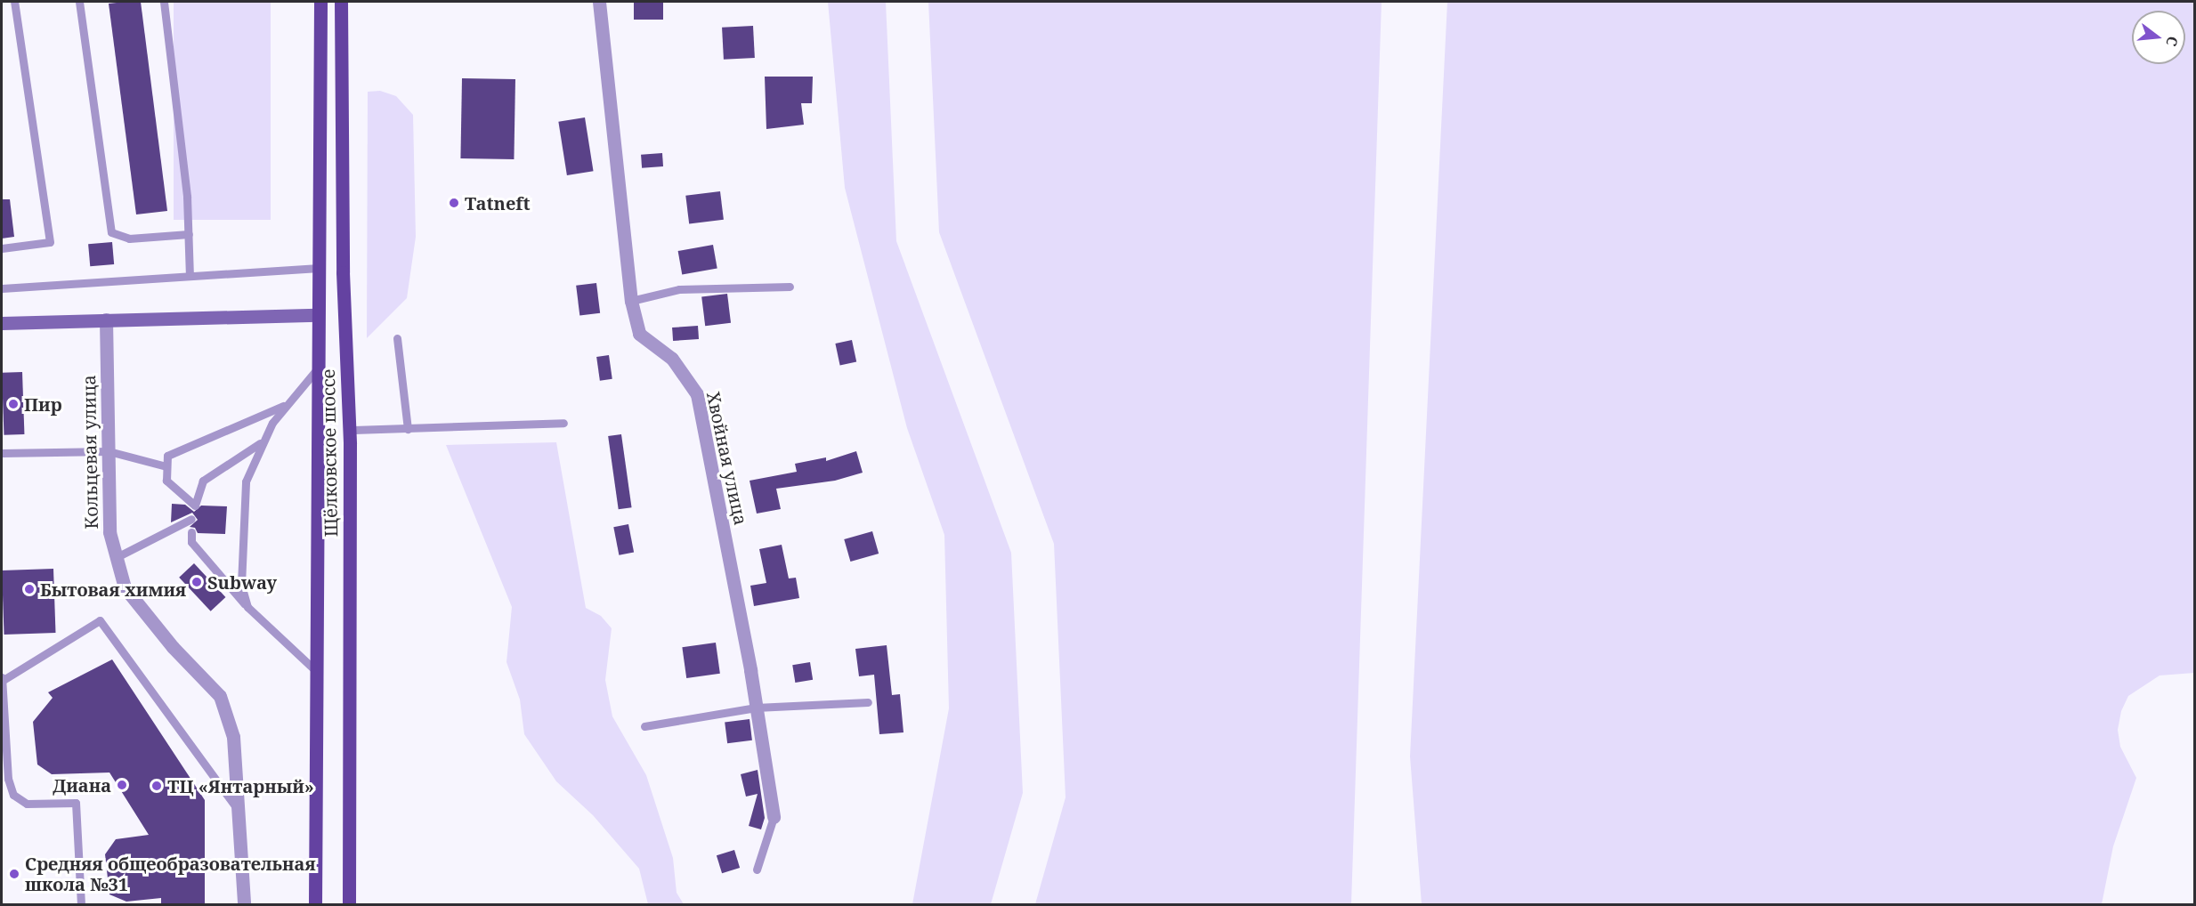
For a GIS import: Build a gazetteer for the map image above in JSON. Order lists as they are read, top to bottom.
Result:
{
  "streets": {
    "main road": ["Щёлковское шоссе"],
    "street": ["Кольцевая улица", "Хвойная улица"]
  },
  "places": [
    "Tatneft",
    "Пир",
    "Subway",
    "Бытовая химия",
    "Диана",
    "ТЦ «Янтарный»",
    "Средняя общеобразовательная школа №31"
  ],
  "north": "right"
}
